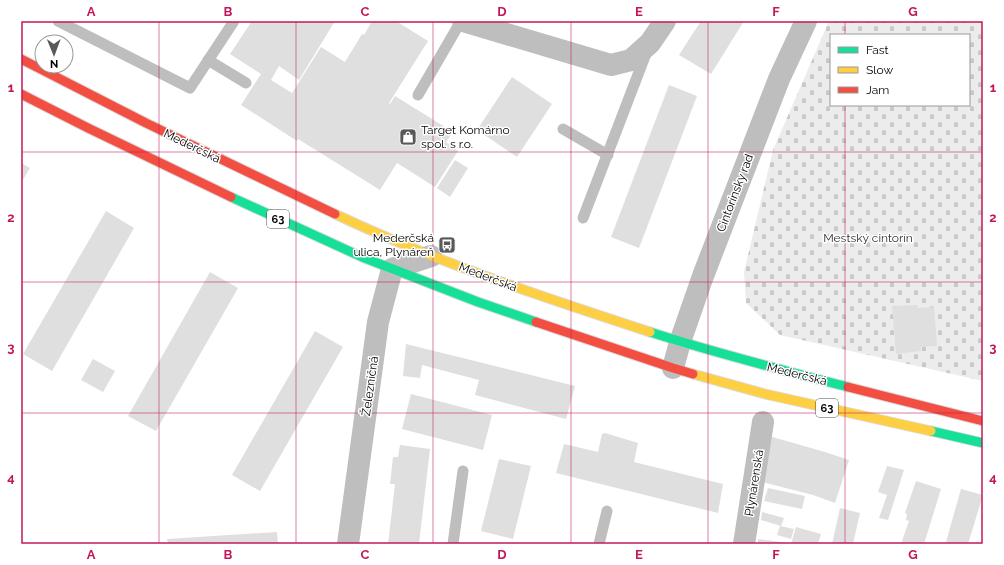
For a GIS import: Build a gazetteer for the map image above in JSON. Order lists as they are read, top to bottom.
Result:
{
  "streets": {
    "main road": ["Mederčská", "63"],
    "street": ["Cintorínsky rad", "Železničná", "Plynárenská"]
  },
  "crossings": [
    ["Mederčská", "Cintorínsky rad"],
    ["Cintorínsky rad", "63"],
    ["63", "Železničná"]
  ],
  "parks": ["Mestský cintorín"],
  "places": {
    "shop": ["Target Komárno spol. s r.o."],
    "bus stop": ["Mederčská ulica, Plynáreň"]
  },
  "legend": ["Fast", "Slow", "Jam"],
  "north": "bottom",
  "grid": {
    "columns": [
      "A",
      "B",
      "C",
      "D",
      "E",
      "F",
      "G"
    ],
    "rows": [
      "1",
      "2",
      "3",
      "4"
    ]
  }
}
